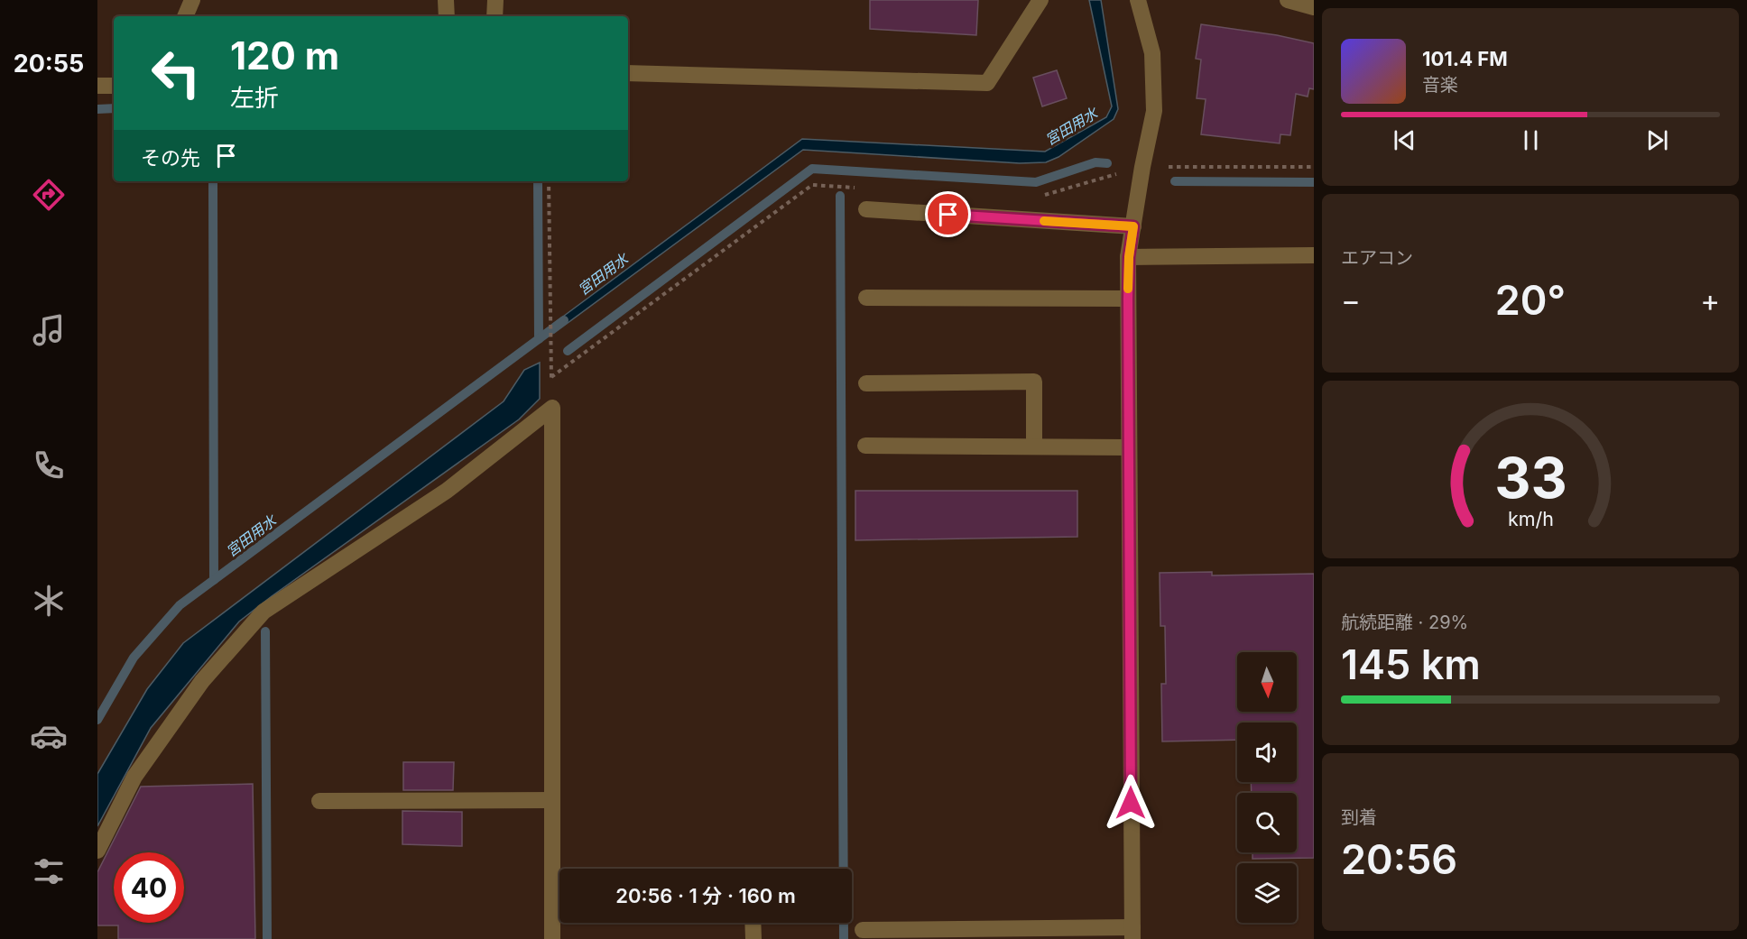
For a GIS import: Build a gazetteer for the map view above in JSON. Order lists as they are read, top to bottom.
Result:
{
  "water": ["宮田用水"],
  "north": "bottom",
  "page": {
    "tabs": "20:55",
    "turn": ["120 m", "左折"],
    "song": ["101.4 FM", "音楽"],
    "then": "その先",
    "tile": [
      "エアコン",
      ["航続距離 · 29%", "145 km"],
      ["到着", "20:56"]
    ],
    "heat": ["−", "20°", "+"],
    "limit": "40",
    "trip": "20:56 · 1 分 · 160 m",
    "gauge": ["33", "km/h"]
  }
}
